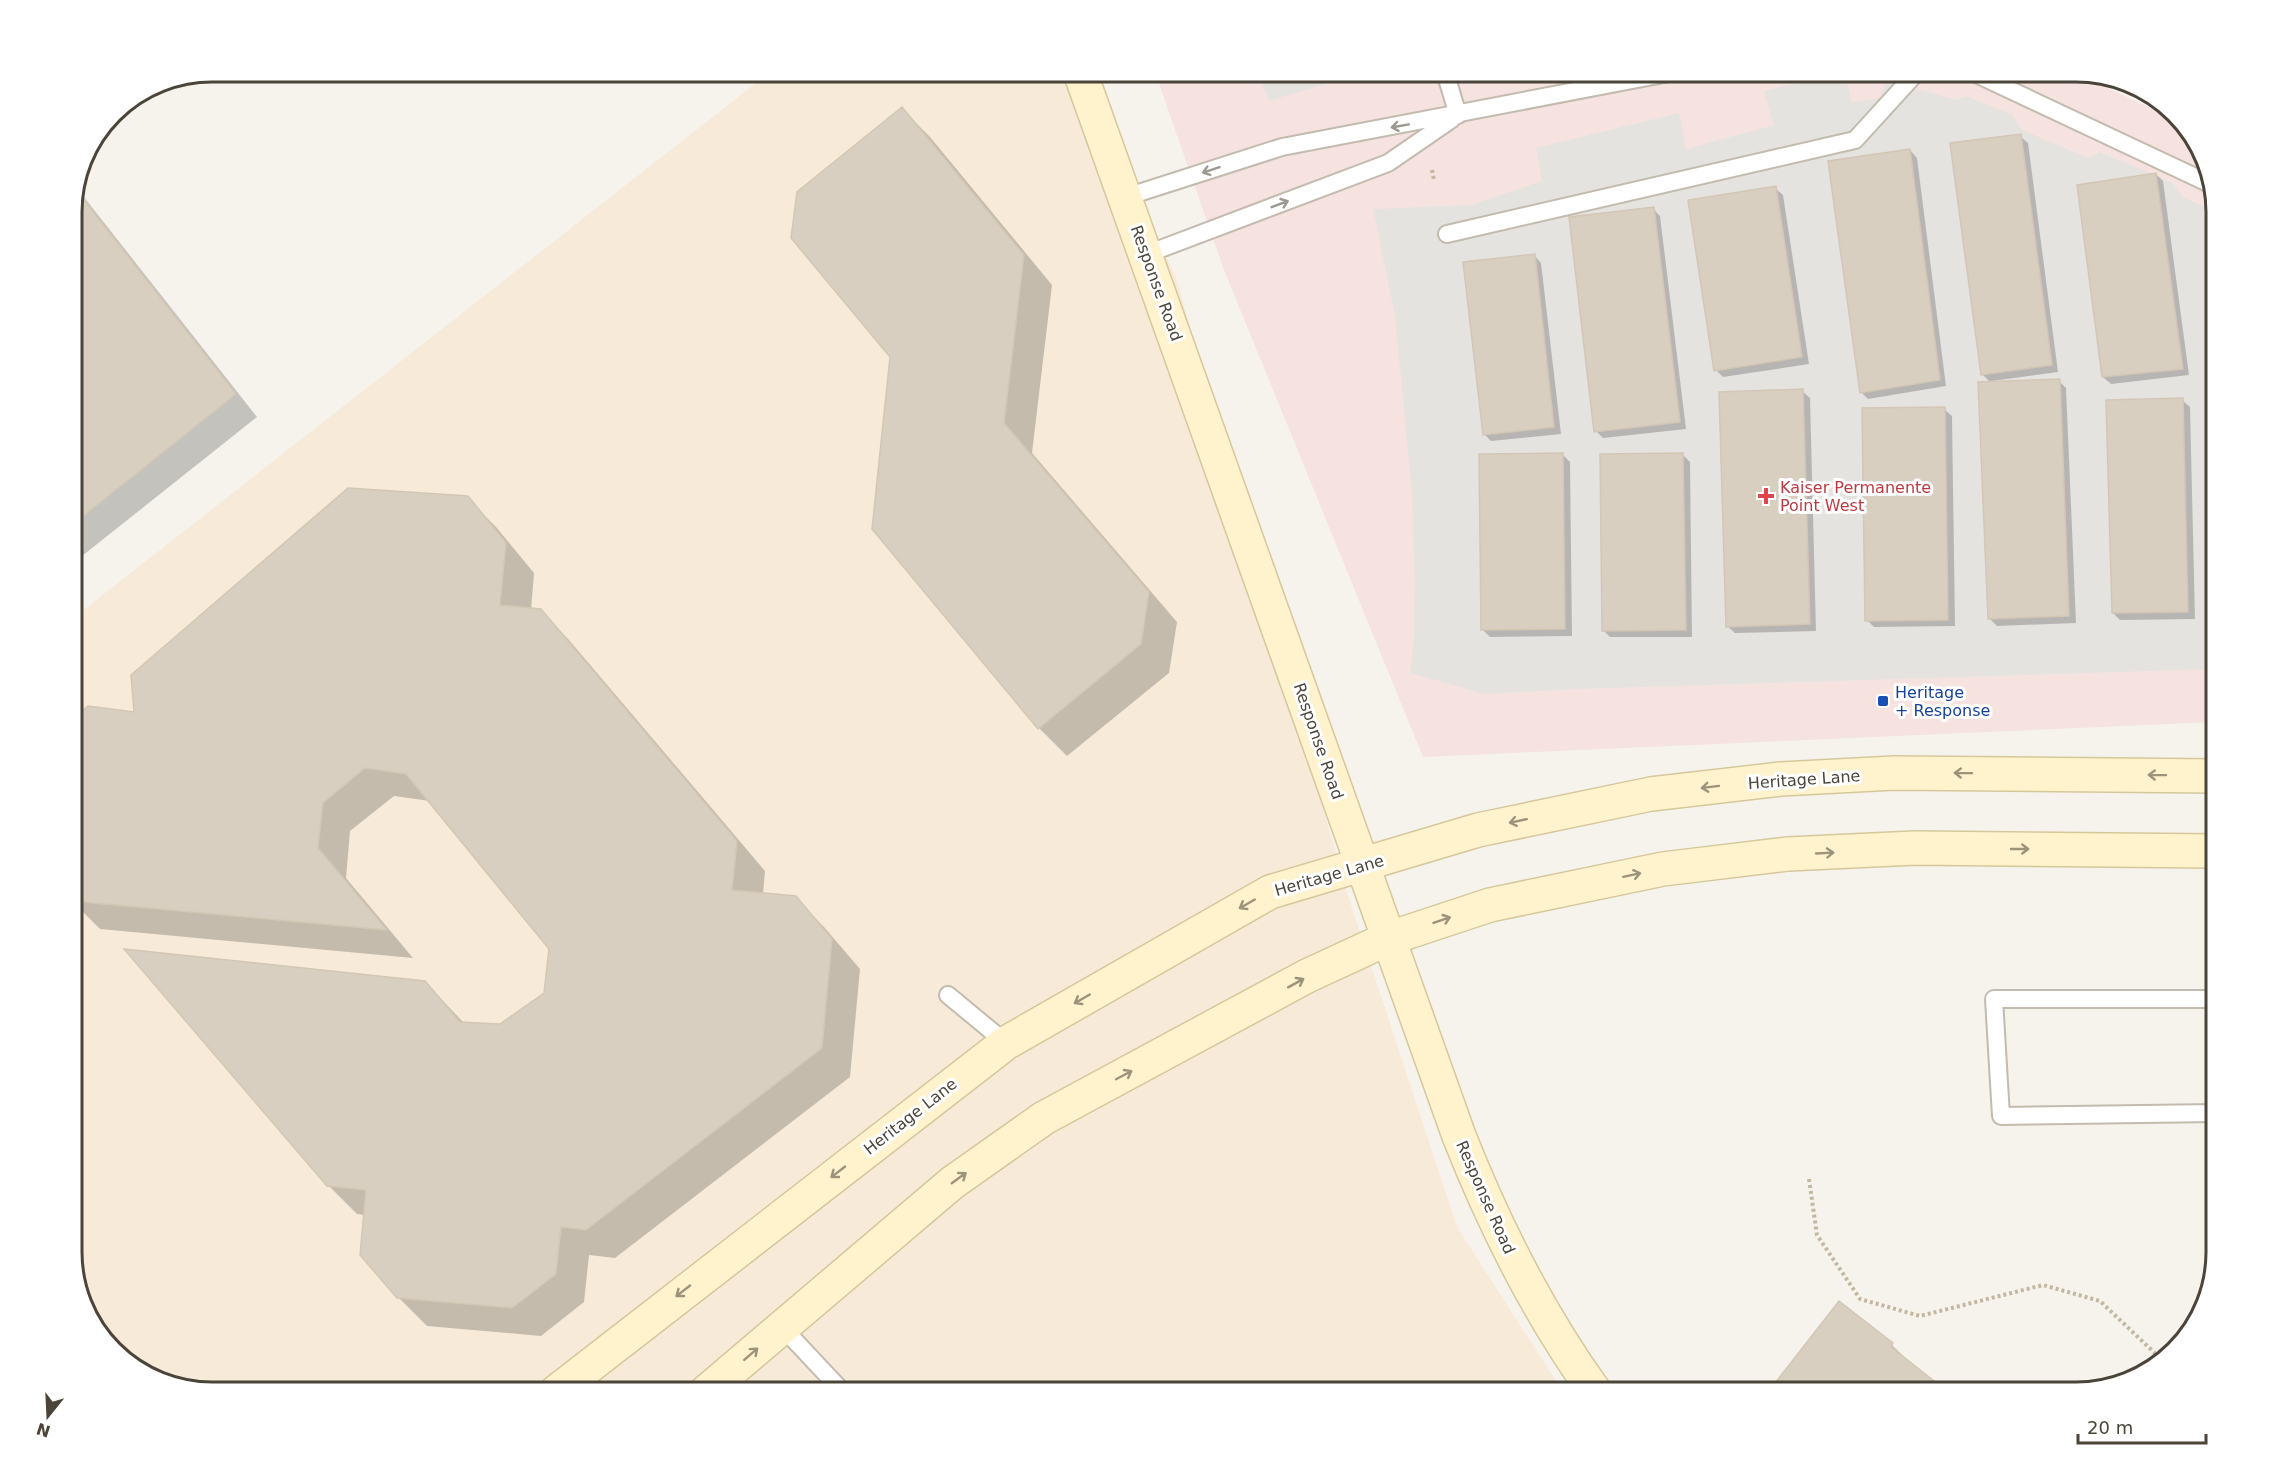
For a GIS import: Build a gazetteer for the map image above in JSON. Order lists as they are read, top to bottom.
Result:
{
  "streets": {
    "main road": ["Response Road", "Heritage Lane"]
  },
  "crossings": [
    ["Response Road", "Heritage Lane"]
  ],
  "places": {
    "health": ["Kaiser Permanente Point West"],
    "transit": ["Heritage + Response"]
  },
  "scale_bar": "20 m",
  "north": "bottom"
}
